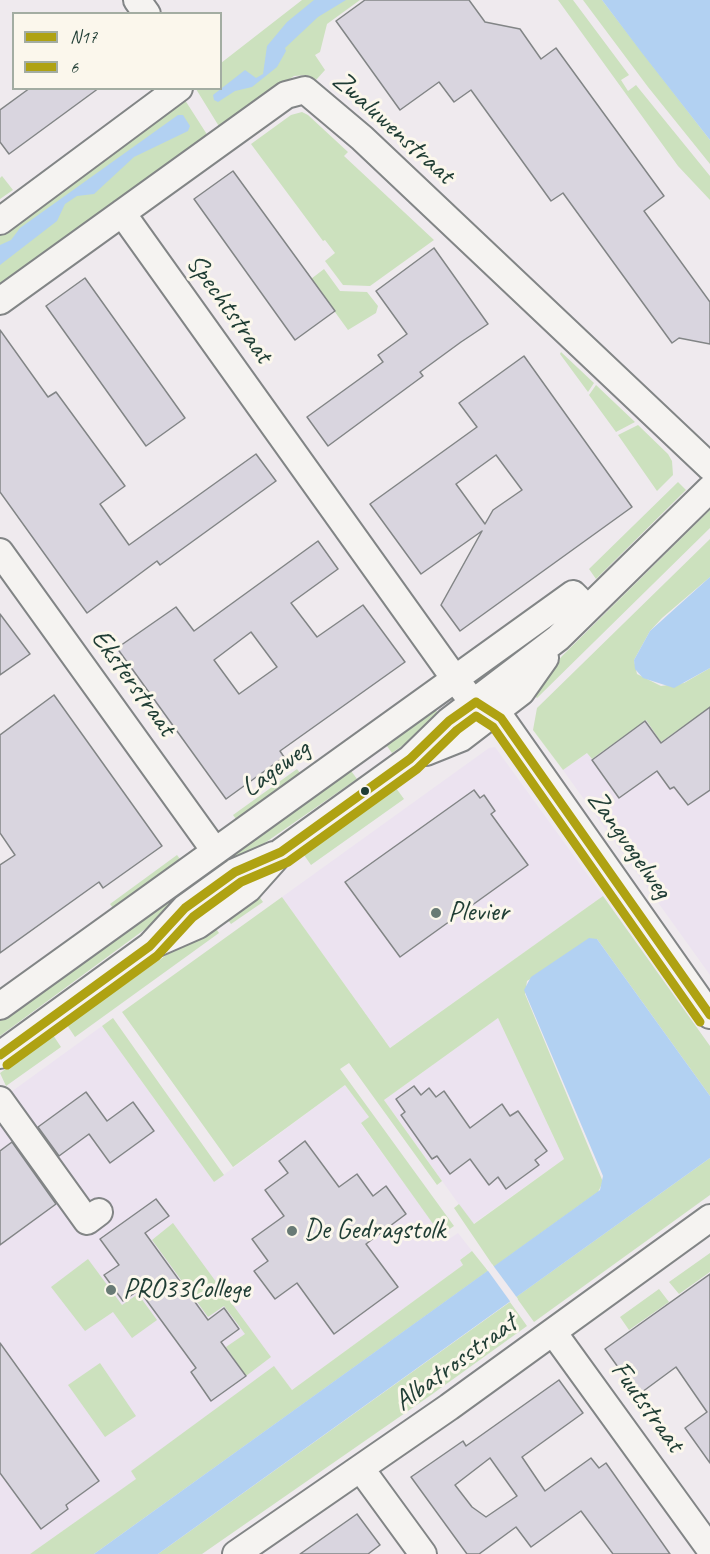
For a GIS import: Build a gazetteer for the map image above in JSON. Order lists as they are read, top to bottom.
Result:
{
  "streets": {
    "street": [
      "Zwaluwenstraat",
      "Spechtstraat",
      "Eksterstraat",
      "Lageweg",
      "Zangvogelweg",
      "Albatrosstraat",
      "Fuutstraat"
    ]
  },
  "crossings": [
    ["Zwaluwenstraat", "Spechtstraat"],
    ["Spechtstraat", "Lageweg"],
    ["Spechtstraat", "Zangvogelweg"],
    ["Eksterstraat", "Lageweg"],
    ["Albatrosstraat", "Fuutstraat"]
  ],
  "places": ["Plevier", "De Gedragstolk", "PRO33College"],
  "lines": ["transit line N17", "transit line 6"],
  "legend": ["N17", "6"]
}
